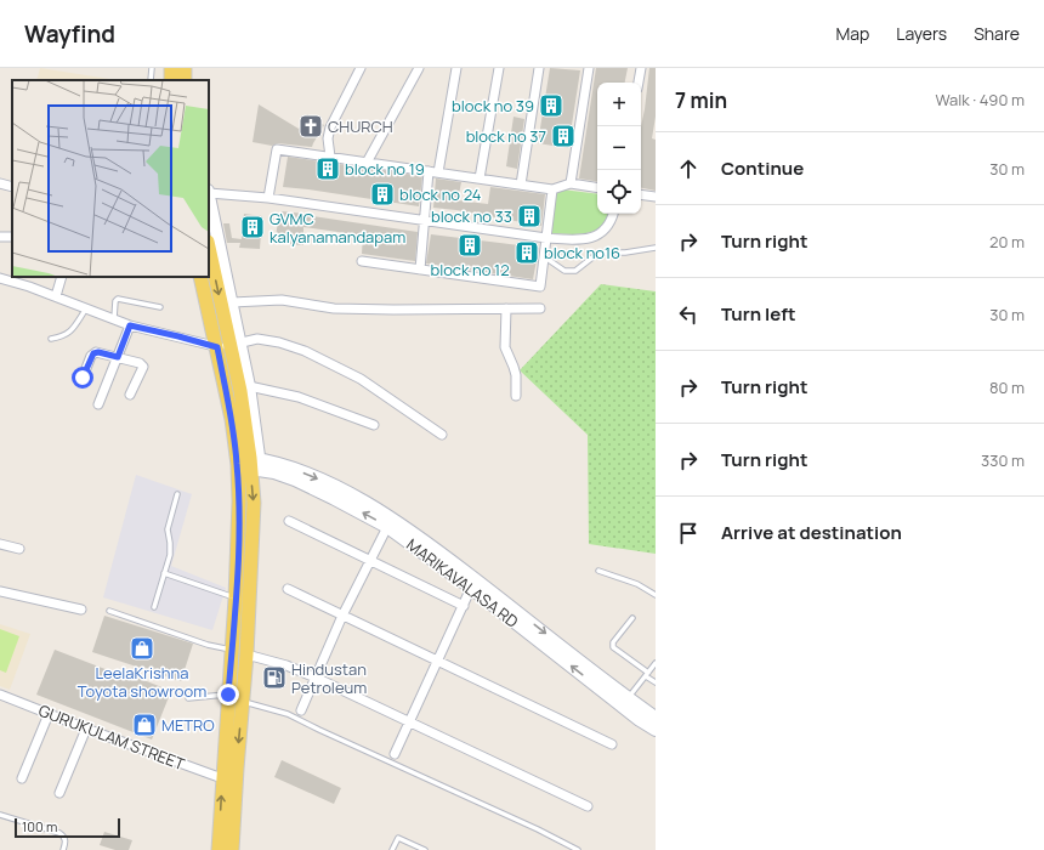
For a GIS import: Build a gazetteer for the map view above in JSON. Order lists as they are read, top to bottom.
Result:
{
  "streets": {
    "street": ["MARIKAVALASA RD", "GURUKULAM STREET"]
  },
  "places": {
    "building": [
      "block no 39",
      "block no 37",
      "block no 19",
      "block no 24",
      "block no 33",
      "GVMC kalyanamandapam",
      "block no 12",
      "block no16"
    ],
    "church": ["CHURCH"],
    "shop": ["LeelaKrishna Toyota showroom", "METRO"],
    "fuel station": ["Hindustan Petroleum"]
  },
  "scale_bar": "100 m",
  "page": {
    "header": "Wayfind",
    "nav": ["Map", "Layers", "Share"],
    "heading": ["7 min", "Walk · 490 m"],
    "map_buttons": ["+", "−"],
    "list": [
      ["Continue", "30 m"],
      ["Turn right", "20 m"],
      ["Turn left", "30 m"],
      ["Turn right", "80 m"],
      ["Turn right", "330 m"],
      "Arrive at destination"
    ],
    "scale": "100 m"
  }
}
